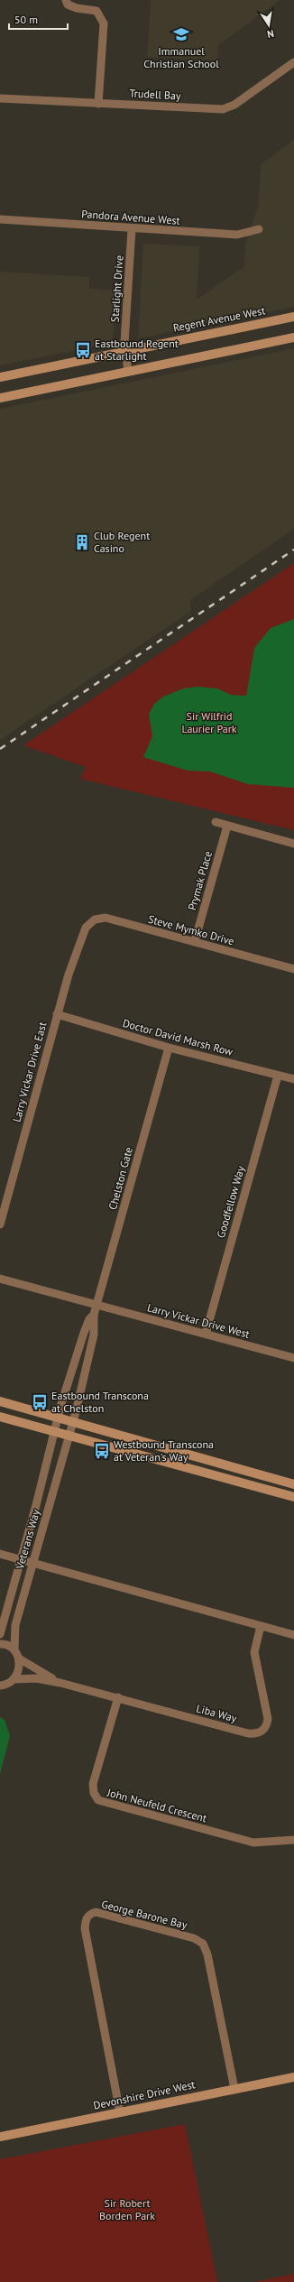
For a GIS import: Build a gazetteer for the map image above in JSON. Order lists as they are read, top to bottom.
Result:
{
  "streets": {
    "street": [
      "Trudell Bay",
      "Pandora Avenue West",
      "Starlight Drive",
      "Regent Avenue West",
      "Prymak Place",
      "Steve Mymko Drive",
      "Doctor David Marsh Row",
      "Larry Vickar Drive East",
      "Chelston Gate",
      "Goodfellow Way",
      "Larry Vickar Drive West",
      "Veterans Way",
      "Liba Way",
      "John Neufeld Crescent",
      "George Barone Bay",
      "Devonshire Drive West"
    ]
  },
  "crossings": [
    ["Pandora Avenue West", "Starlight Drive"],
    ["Starlight Drive", "Regent Avenue West"],
    ["Prymak Place", "Steve Mymko Drive"],
    ["Steve Mymko Drive", "Larry Vickar Drive East"],
    ["Doctor David Marsh Row", "Larry Vickar Drive East"],
    ["Doctor David Marsh Row", "Chelston Gate"],
    ["Doctor David Marsh Row", "Goodfellow Way"],
    ["Chelston Gate", "Larry Vickar Drive West"],
    ["Chelston Gate", "Veterans Way"],
    ["Goodfellow Way", "Larry Vickar Drive West"],
    ["Liba Way", "John Neufeld Crescent"],
    ["George Barone Bay", "Devonshire Drive West"]
  ],
  "parks": ["Sir Wilfrid Laurier Park", "Sir Robert Borden Park"],
  "places": {
    "school or university": ["Immanuel Christian School"],
    "bus stop": ["Eastbound Regent at Starlight", "Eastbound Transcona at Chelston", "Westbound Transcona at Veteran's Way"],
    "building": ["Club Regent Casino"]
  },
  "scale_bar": "50 m",
  "north": "bottom"
}
